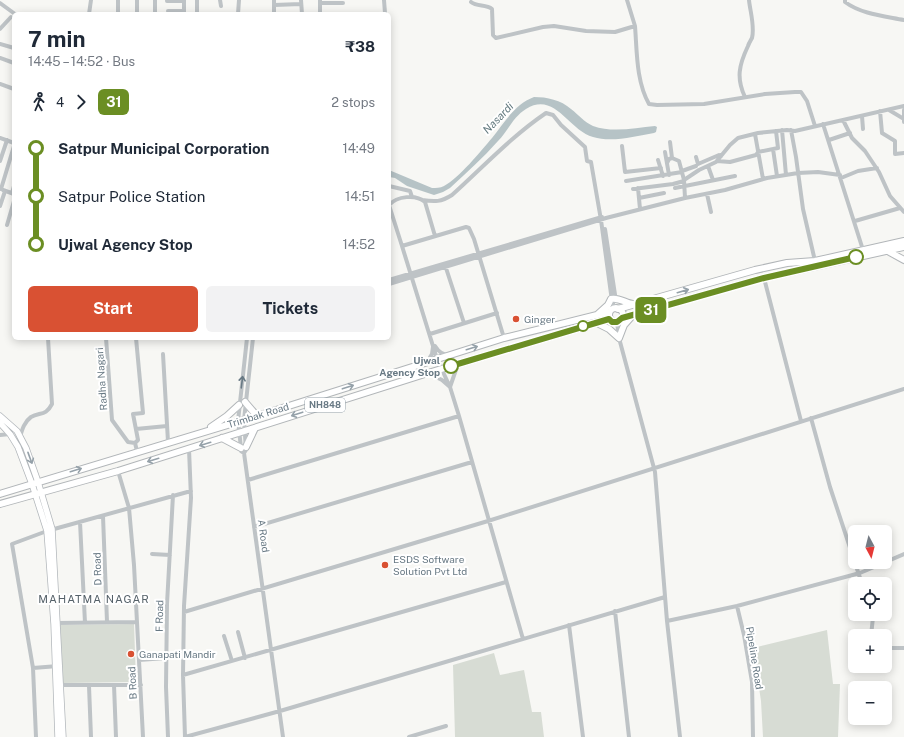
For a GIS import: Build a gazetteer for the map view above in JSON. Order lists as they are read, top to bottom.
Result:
{
  "streets": {
    "highway": ["NH848", "Trimbak Road"],
    "street": [
      "Radha Nagari",
      "A Road",
      "D Road",
      "F Road",
      "Pipeline Road",
      "B Road"
    ]
  },
  "crossings": [
    ["NH848", "Trimbak Road"],
    ["NH848", "A Road"],
    ["Trimbak Road", "B Road"]
  ],
  "districts": ["MAHATMA NAGAR"],
  "water": ["Nasardi"],
  "places": [
    "Ginger",
    "Ujwal Agency Stop",
    "ESDS Software Solution Pvt Ltd",
    "Ganapati Mandir"
  ],
  "lines": ["bus line 31"],
  "north": "bottom",
  "page": {
    "on_map": "31",
    "heading": ["7 min", "14:45 – 14:52 · Bus", "₹38"],
    "legs": ["4", "31", "2 stops"],
    "list": [
      {
        "name": "Satpur Municipal Corporation",
        "value": "14:49"
      },
      {
        "name": "Satpur Police Station",
        "value": "14:51"
      },
      {
        "name": "Ujwal Agency Stop",
        "value": "14:52"
      }
    ],
    "buttons": ["Start", "Tickets"],
    "map_buttons": ["+", "−"]
  }
}
